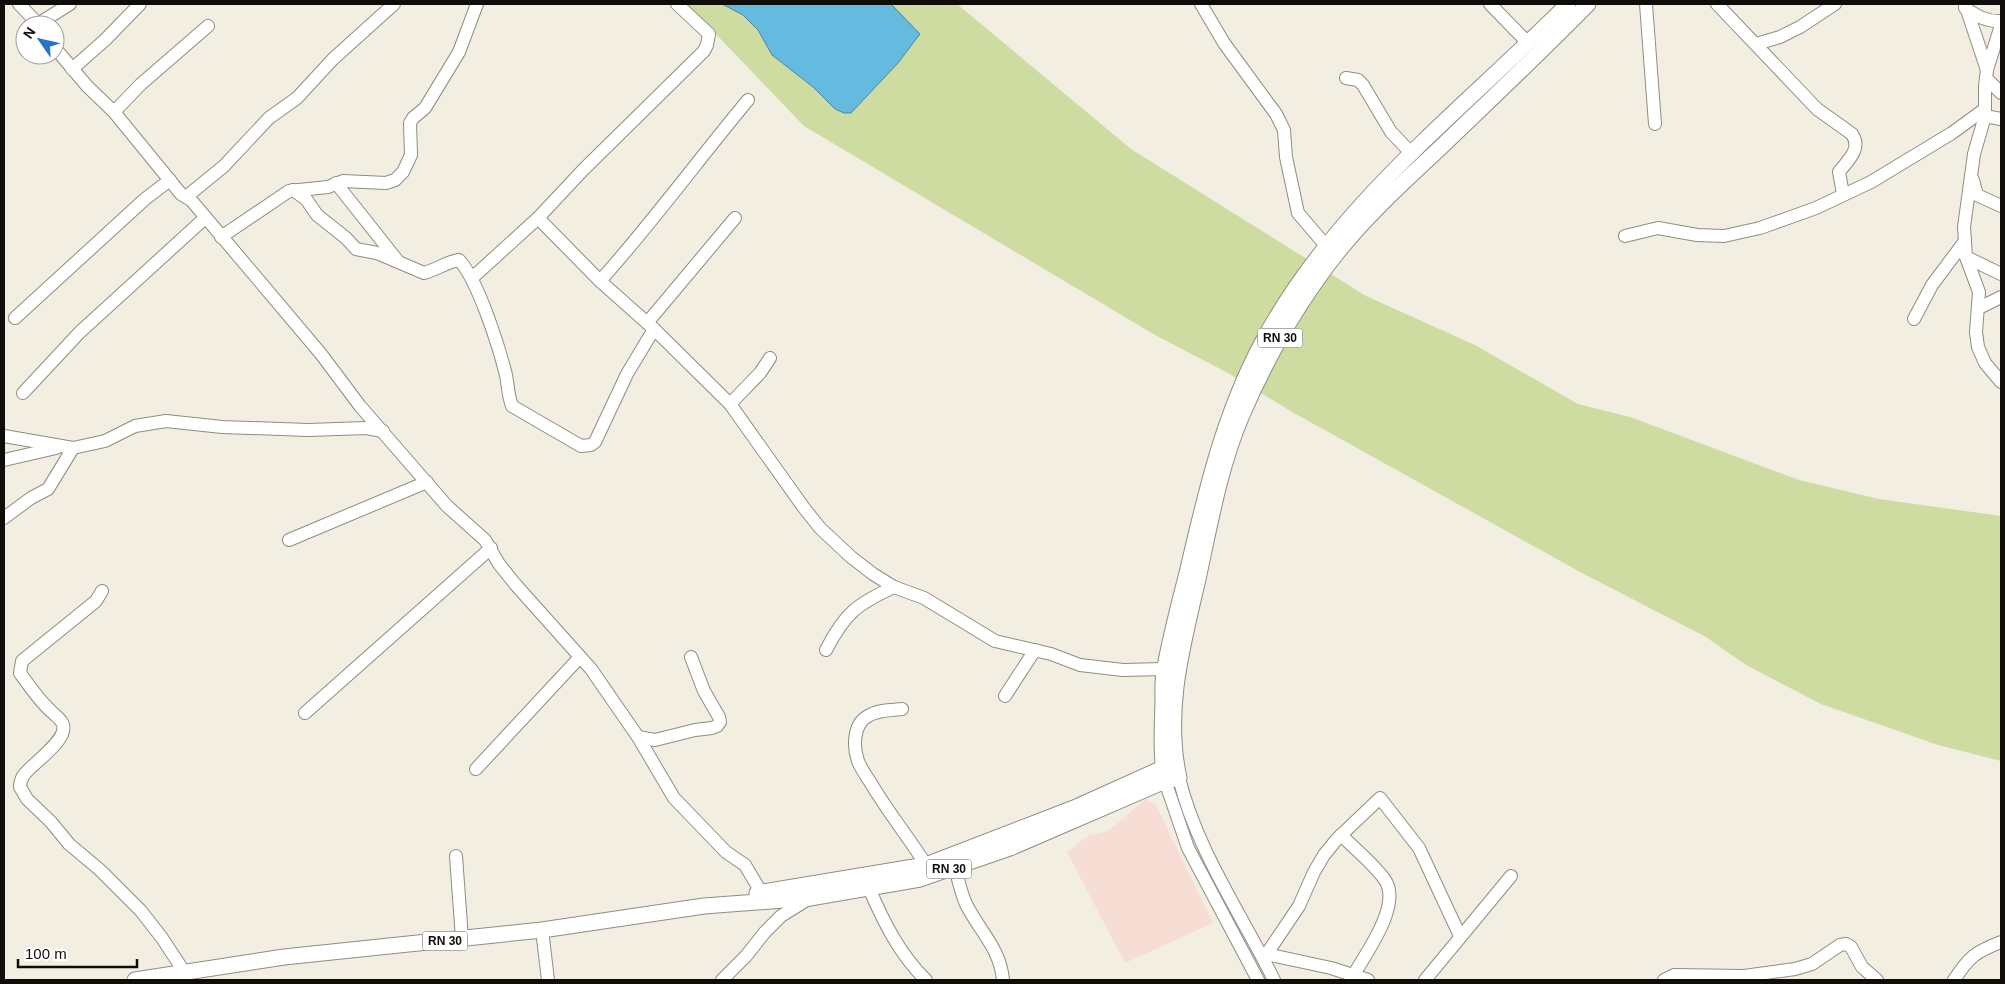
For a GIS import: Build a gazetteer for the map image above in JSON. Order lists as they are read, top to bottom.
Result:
{
  "streets": {
    "main road": ["RN 30"]
  },
  "scale_bar": "100 m",
  "north": "top left"
}
